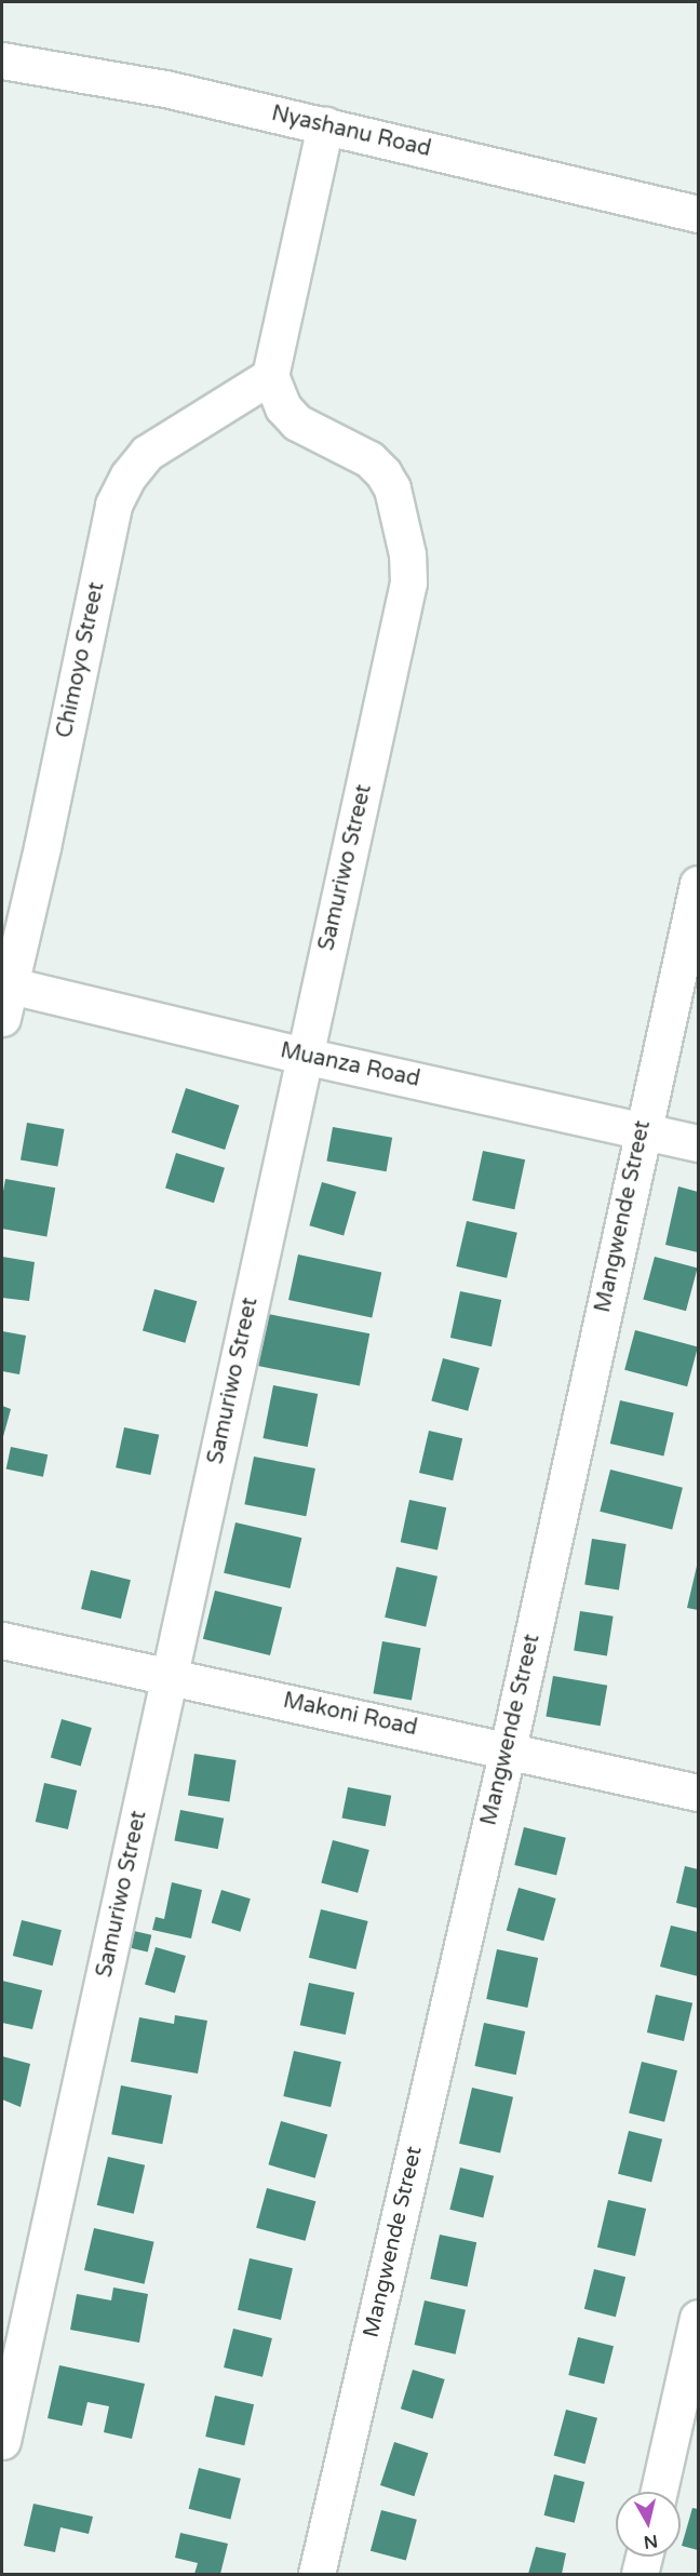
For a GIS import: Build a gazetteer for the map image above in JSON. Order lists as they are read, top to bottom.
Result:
{
  "streets": {
    "street": [
      "Nyashanu Road",
      "Chimoyo Street",
      "Samuriwo Street",
      "Muanza Road",
      "Mangwende Street",
      "Makoni Road"
    ]
  },
  "crossings": [
    ["Chimoyo Street", "Samuriwo Street"],
    ["Chimoyo Street", "Muanza Road"],
    ["Samuriwo Street", "Muanza Road"],
    ["Samuriwo Street", "Makoni Road"],
    ["Muanza Road", "Mangwende Street"],
    ["Mangwende Street", "Makoni Road"]
  ],
  "north": "bottom"
}
